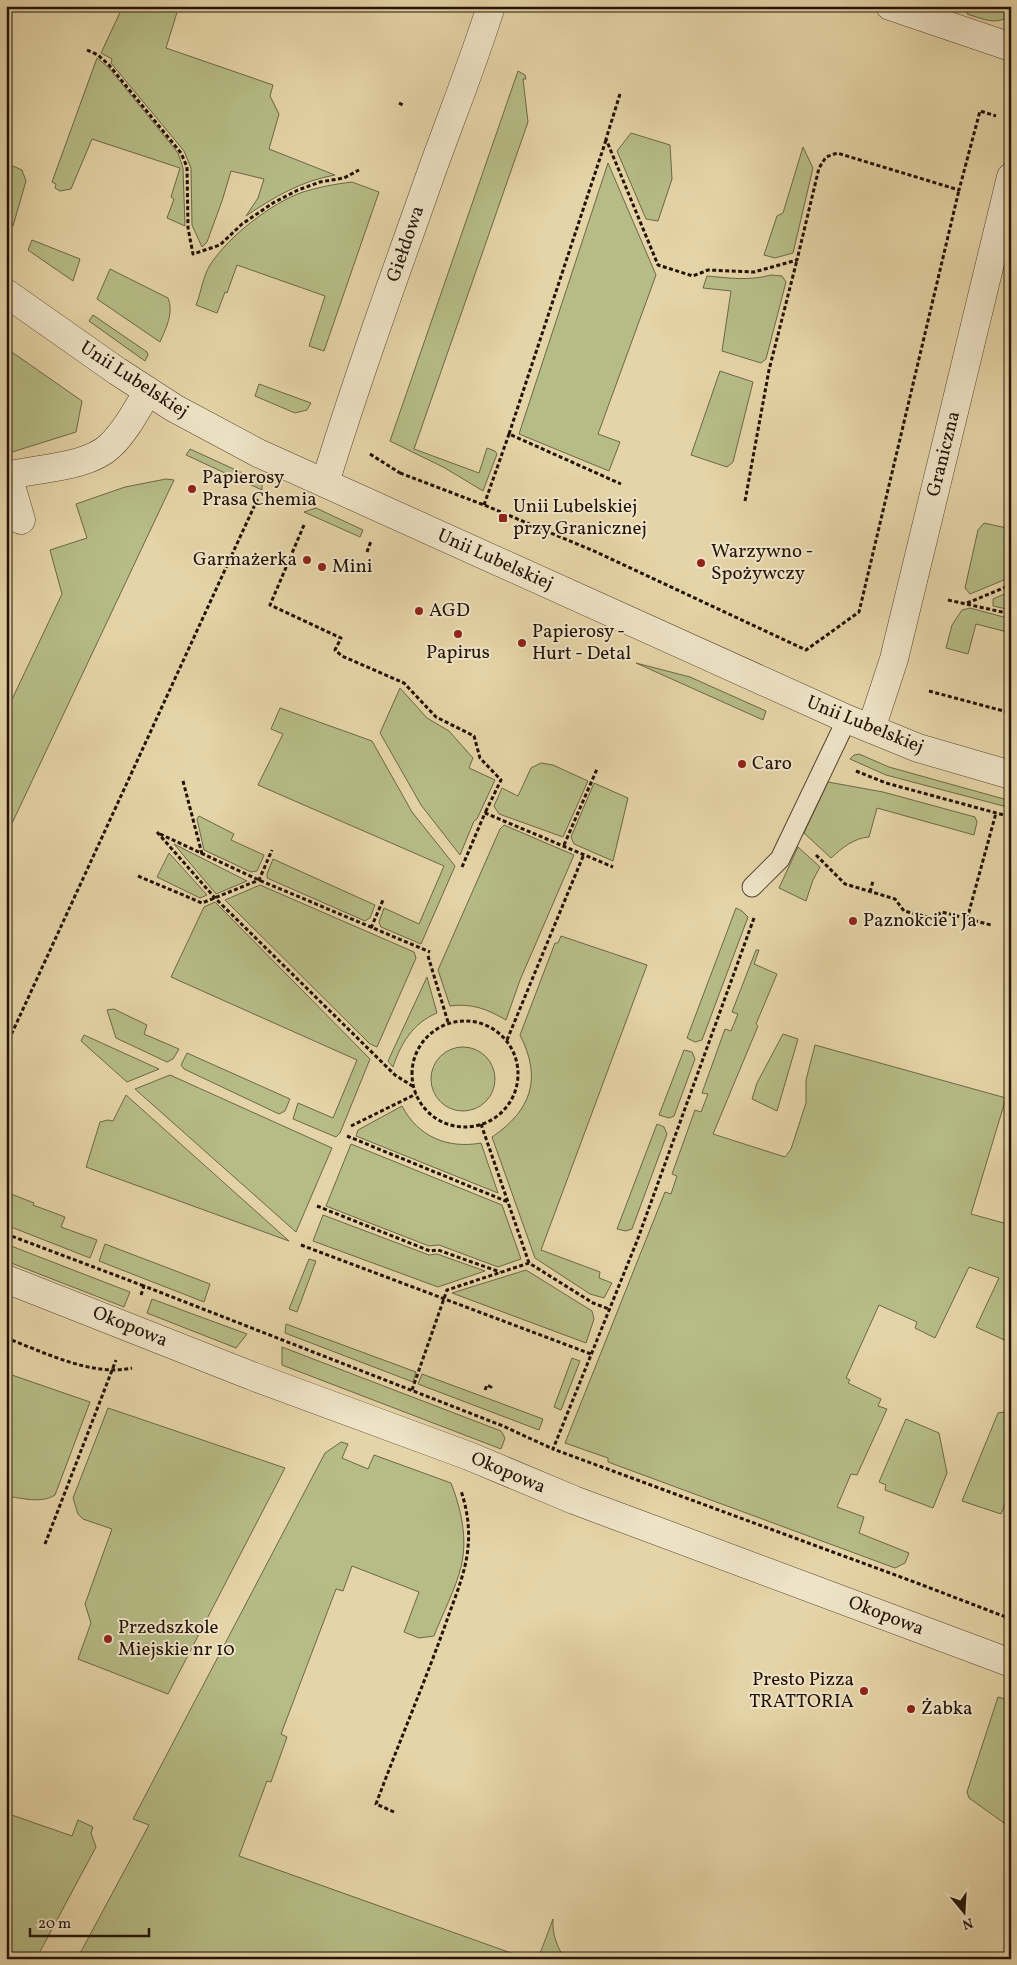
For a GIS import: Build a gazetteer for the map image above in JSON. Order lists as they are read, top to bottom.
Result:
{
  "streets": {
    "street": [
      "Giełdowa",
      "Unii Lubelskiej",
      "Graniczna",
      "Okopowa"
    ]
  },
  "crossings": [
    ["Giełdowa", "Unii Lubelskiej"],
    ["Unii Lubelskiej", "Graniczna"]
  ],
  "places": {
    "other": [
      "Papierosy Prasa Chemia",
      "Garmażerka",
      "Warzywno - Spożywczy",
      "Mini",
      "AGD",
      "Papirus",
      "Papierosy - Hurt - Detal",
      "Caro",
      "Paznokcie i Ja",
      "Przedszkole Miejskie nr 10",
      "Presto Pizza TRATTORIA",
      "Żabka"
    ],
    "transit": ["Unii Lubelskiej przy Granicznej"]
  },
  "scale_bar": "20 m",
  "north": "bottom"
}
